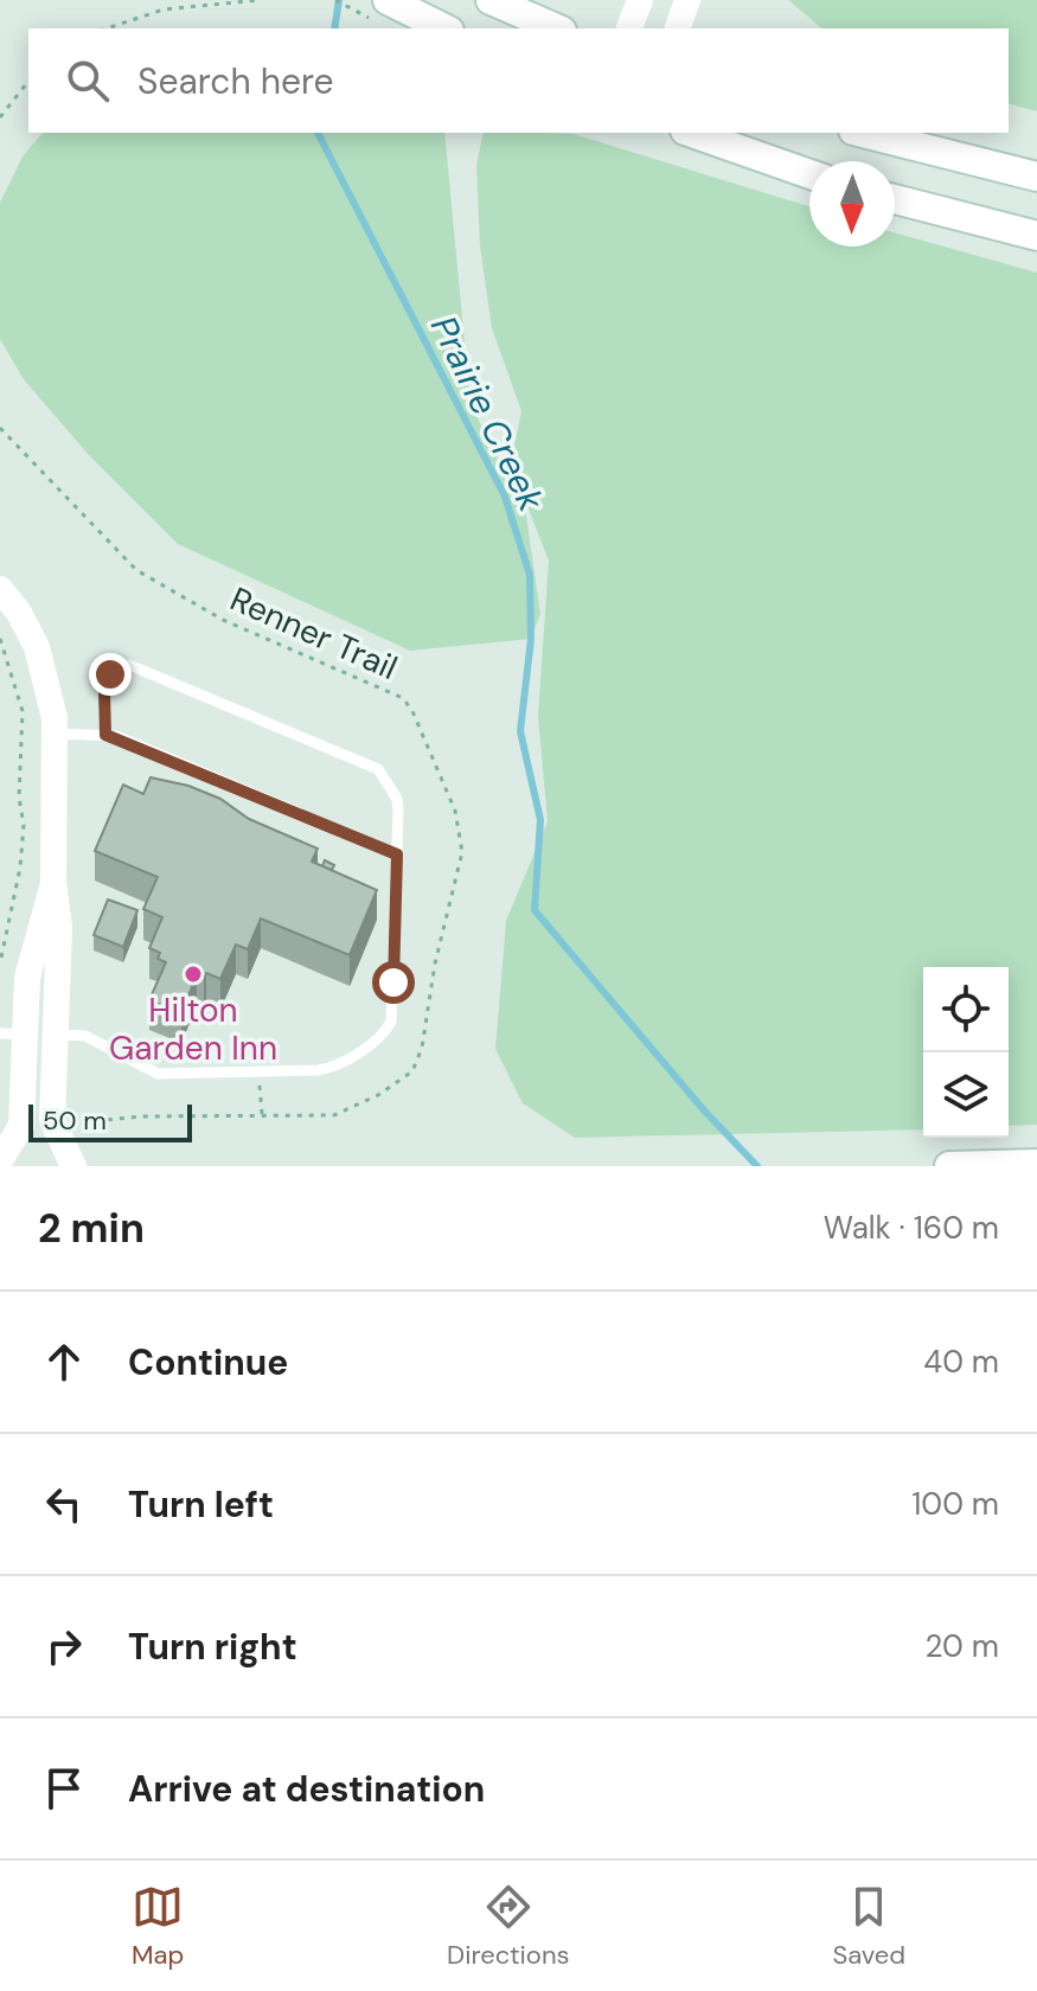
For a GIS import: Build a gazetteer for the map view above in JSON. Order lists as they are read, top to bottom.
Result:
{
  "streets": {
    "path": ["Renner Trail"]
  },
  "water": ["Prairie Creek"],
  "places": ["Hilton Garden Inn"],
  "scale_bar": "50 m",
  "north": "bottom",
  "page": {
    "search": "Search here",
    "scale": "50 m",
    "heading": ["2 min", "Walk · 160 m"],
    "list": [
      ["Continue", "40 m"],
      ["Turn left", "100 m"],
      ["Turn right", "20 m"],
      "Arrive at destination"
    ],
    "nav": ["Map", "Directions", "Saved"]
  }
}
